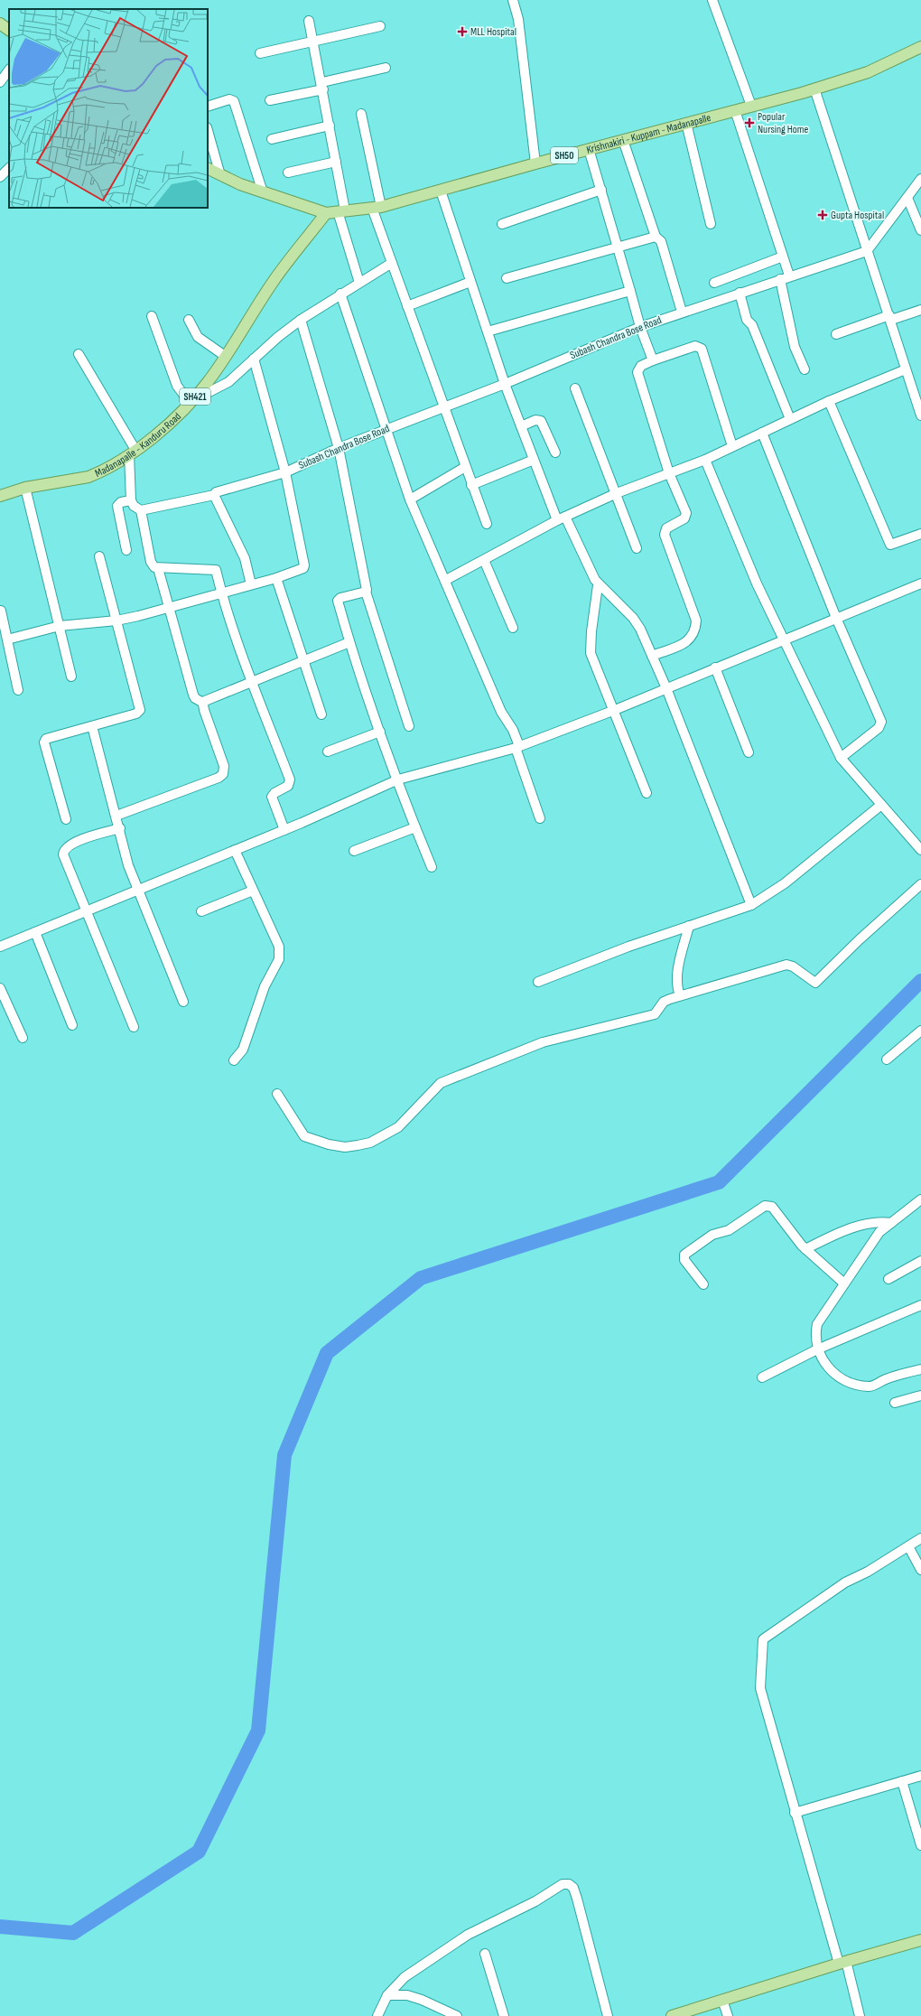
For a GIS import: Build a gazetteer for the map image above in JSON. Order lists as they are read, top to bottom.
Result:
{
  "streets": {
    "main road": [
      "Krishnakiri - Kuppam - Madanapalle",
      "SH50",
      "SH421",
      "Madanapalle - Kanduru Road"
    ],
    "street": ["Subash Chandra Bose Road"]
  },
  "crossings": [
    ["Krishnakiri - Kuppam - Madanapalle", "Madanapalle - Kanduru Road"]
  ],
  "places": {
    "health": ["MLL Hospital", "Popular Nursing Home", "Gupta Hospital"]
  }
}
